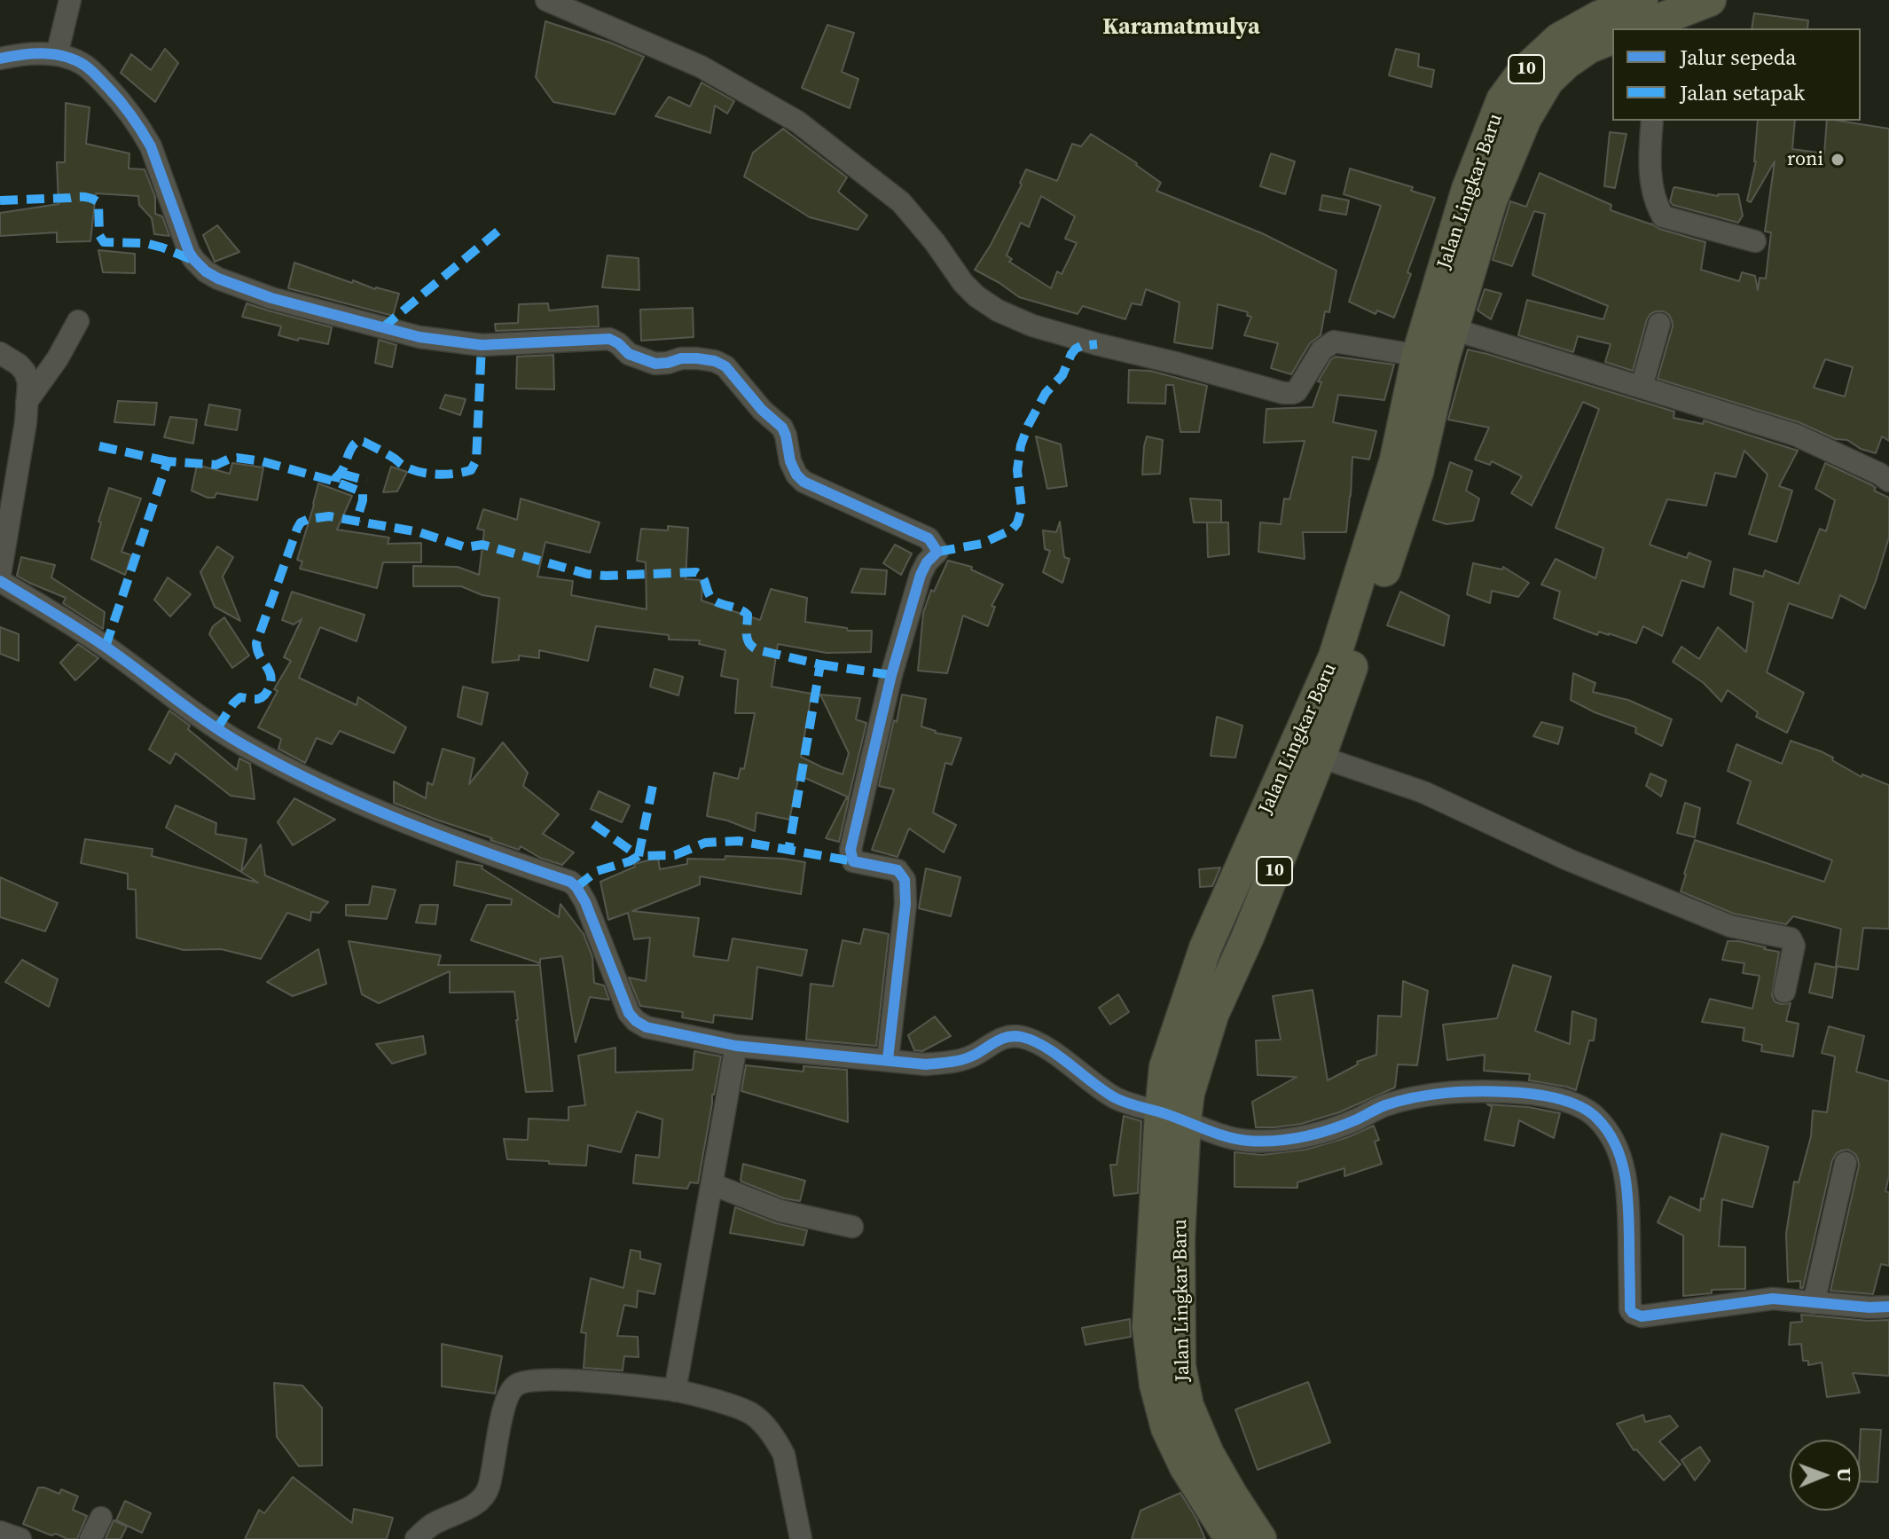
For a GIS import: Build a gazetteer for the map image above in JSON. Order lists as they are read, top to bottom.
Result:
{
  "streets": {
    "highway": ["10", "Jalan Lingkar Baru"]
  },
  "districts": ["Karamatmulya"],
  "places": ["roni"],
  "legend": ["Jalur sepeda", "Jalan setapak"],
  "north": "right"
}
